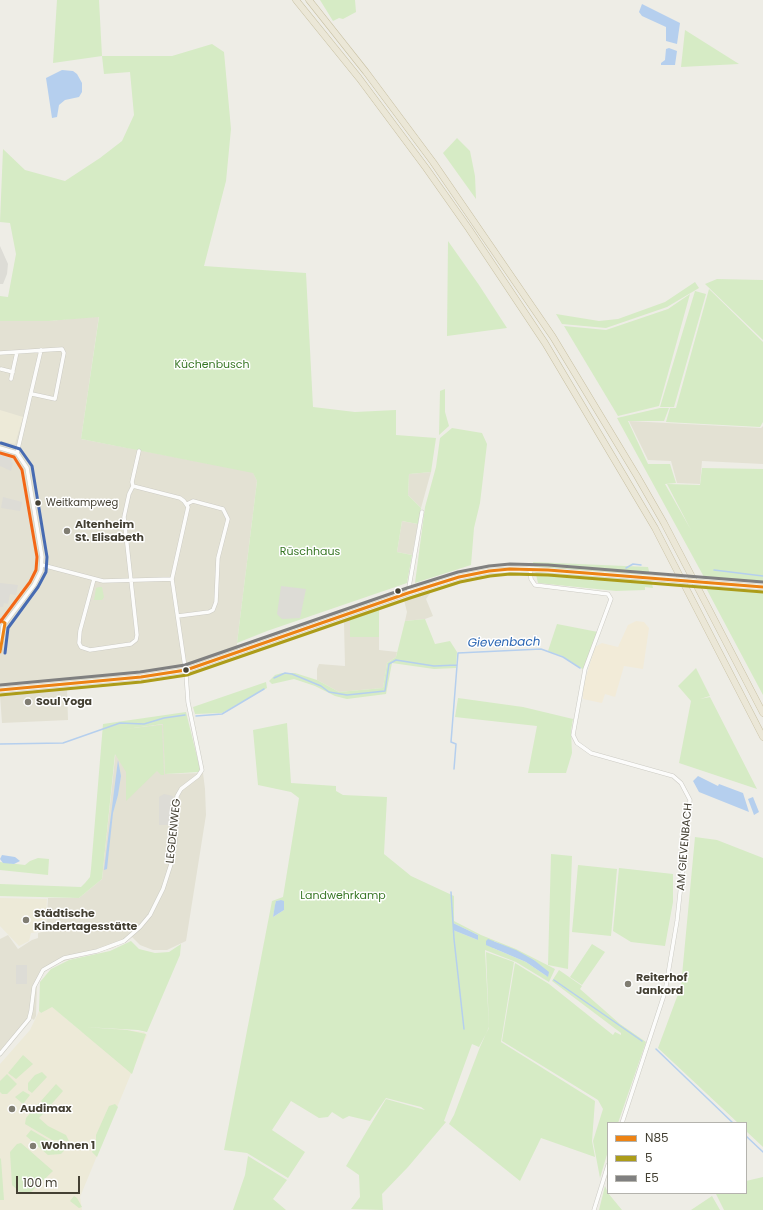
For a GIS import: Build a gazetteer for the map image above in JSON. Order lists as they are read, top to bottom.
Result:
{
  "streets": {
    "street": ["LEGDENWEG", "AM GIEVENBACH"]
  },
  "water": ["Gievenbach"],
  "parks": ["Küchenbusch", "Rüschhaus", "Landwehrkamp"],
  "places": [
    "Weitkampweg",
    "Altenheim St. Elisabeth",
    "Soul Yoga",
    "Städtische Kindertagesstätte",
    "Reiterhof Jankord",
    "Audimax",
    "Wohnen 1"
  ],
  "lines": ["transit line E5", "transit line N85", "transit line 5"],
  "legend": ["N85", "5", "E5"],
  "scale_bar": "100 m"
}
